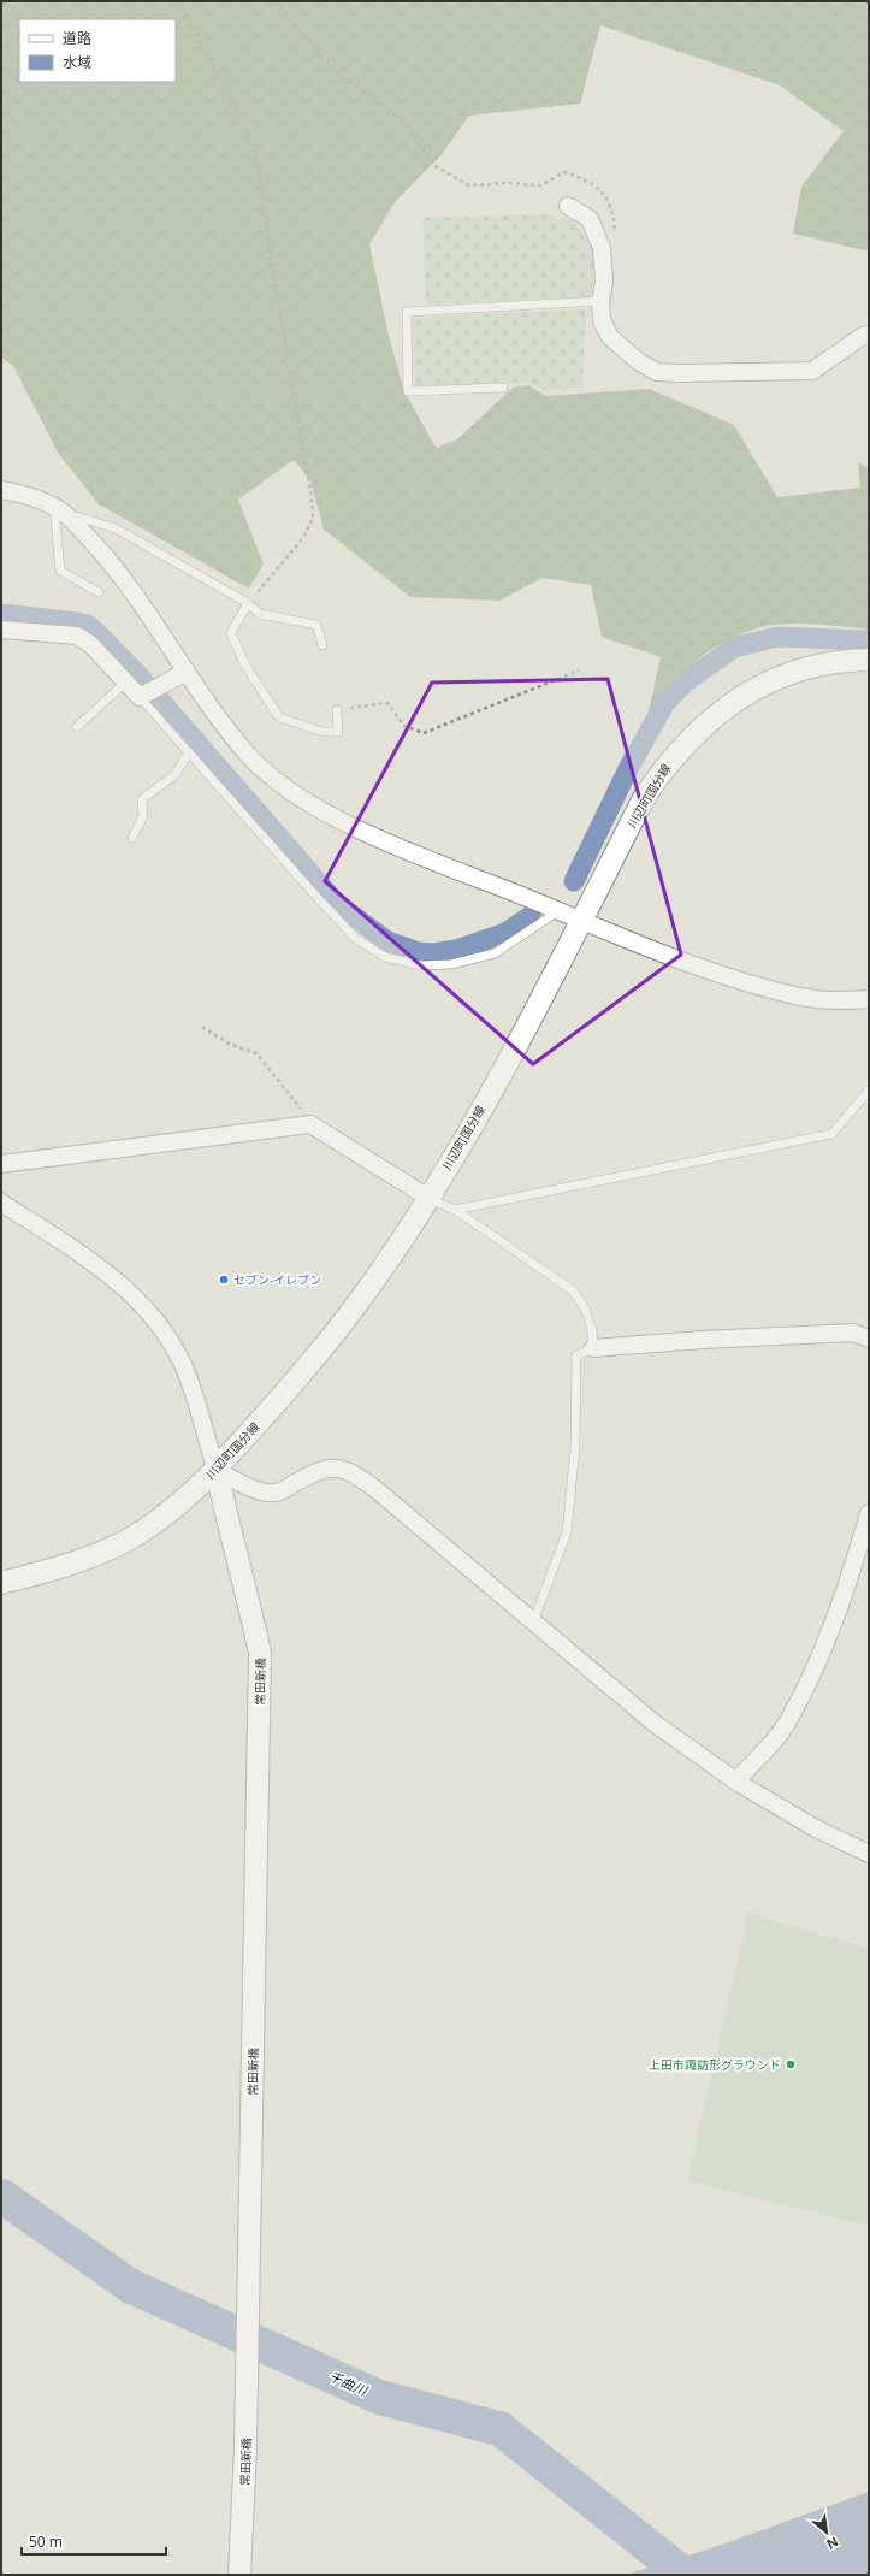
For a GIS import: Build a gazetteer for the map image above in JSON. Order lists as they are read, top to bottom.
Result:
{
  "streets": {
    "street": ["川辺町国分線", "常田新橋"]
  },
  "crossings": [
    ["川辺町国分線", "常田新橋"]
  ],
  "water": ["千曲川"],
  "places": ["セブン-イレブン", "上田市諏訪形グラウンド"],
  "legend": ["道路", "水域"],
  "scale_bar": "50 m",
  "north": "bottom right"
}
